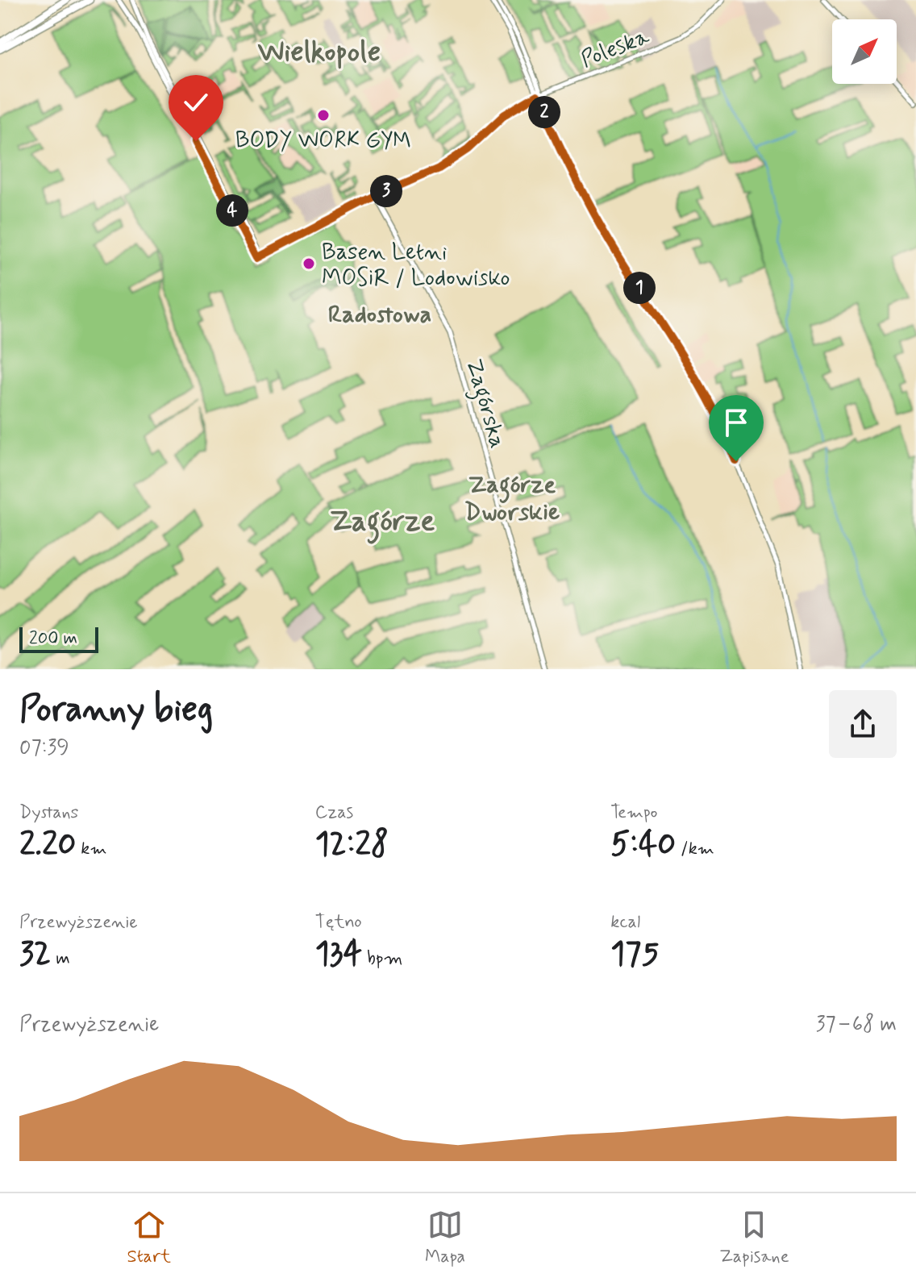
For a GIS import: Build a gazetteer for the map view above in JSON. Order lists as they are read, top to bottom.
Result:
{
  "streets": {
    "street": ["Poleska", "Zagórska"]
  },
  "crossings": [
    ["Poleska", "Zagórska"]
  ],
  "districts": [
    "Wielkopole",
    "Radostowa",
    "Zagórze Dworskie",
    "Zagórze"
  ],
  "places": ["BODY WORK GYM", "Basen Letni MOSiR / Lodowisko"],
  "scale_bar": "200 m",
  "north": "top right",
  "page": {
    "pins": [
      "2",
      "3",
      "4",
      "1"
    ],
    "scale": "200 m",
    "heading": ["Poranny bieg", "07:39"],
    "stats": [
      ["Dystans", "2.20 km"],
      ["Czas", "12:28"],
      ["Tempo", "5:40 /km"],
      ["Przewyższenie", "32 m"],
      ["Tętno", "134 bpm"],
      ["kcal", "175"]
    ],
    "chart": ["Przewyższenie", "37–68 m"],
    "tabs": ["Start", "Mapa", "Zapisane"]
  }
}
